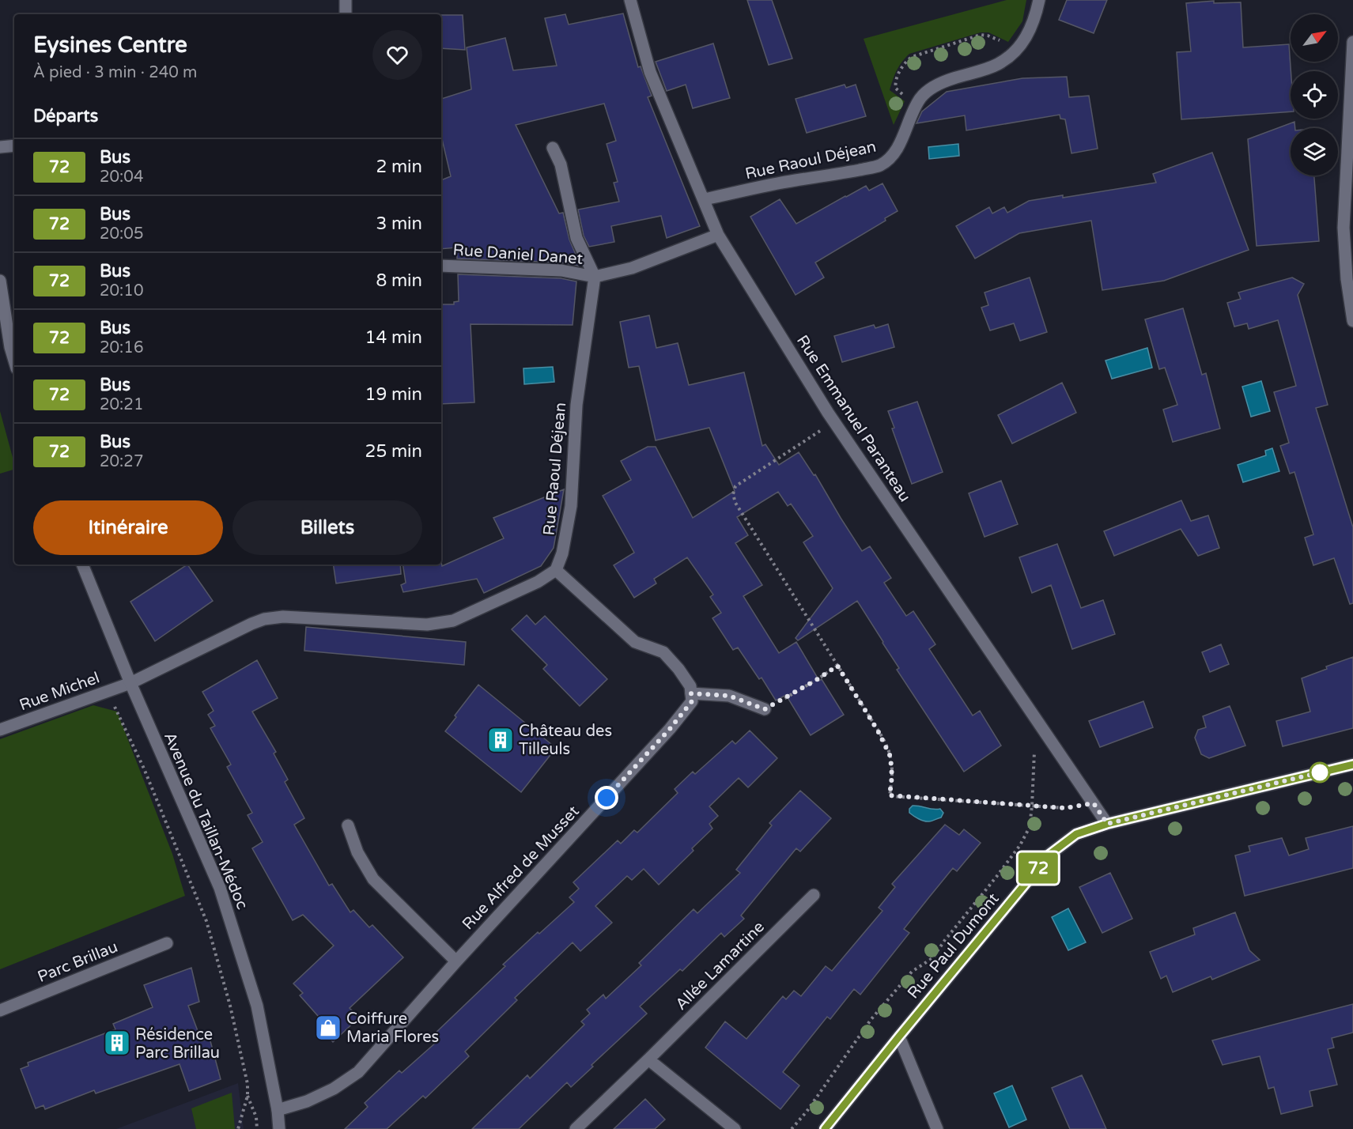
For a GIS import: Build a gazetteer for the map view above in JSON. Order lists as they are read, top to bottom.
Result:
{
  "streets": {
    "street": [
      "Rue Raoul Déjean",
      "Rue Daniel Danet",
      "Rue Emmanuel Paranteau",
      "Rue Michel",
      "Avenue du Taillan-Médoc",
      "Rue Alfred de Musset",
      "Rue Paul Dumont",
      "Parc Brillau",
      "Allée Lamartine"
    ]
  },
  "crossings": [
    ["Rue Raoul Déjean", "Rue Daniel Danet"],
    ["Rue Raoul Déjean", "Rue Emmanuel Paranteau"],
    ["Rue Emmanuel Paranteau", "Rue Paul Dumont"],
    ["Rue Michel", "Avenue du Taillan-Médoc"],
    ["Avenue du Taillan-Médoc", "Rue Alfred de Musset"]
  ],
  "places": {
    "building": ["Château des Tilleuls", "Résidence Parc Brillau"],
    "shop": ["Coiffure Maria Flores"]
  },
  "lines": ["bus line 72"],
  "north": "top right",
  "page": {
    "on_map": "72",
    "heading": [
      ["Eysines Centre", "À pied · 3 min · 240 m"],
      "Départs"
    ],
    "list": [
      {
        "mark": "72",
        "name": "Bus",
        "note": "20:04",
        "value": "2 min"
      },
      {
        "mark": "72",
        "name": "Bus",
        "note": "20:05",
        "value": "3 min"
      },
      {
        "mark": "72",
        "name": "Bus",
        "note": "20:10",
        "value": "8 min"
      },
      {
        "mark": "72",
        "name": "Bus",
        "note": "20:16",
        "value": "14 min"
      },
      {
        "mark": "72",
        "name": "Bus",
        "note": "20:21",
        "value": "19 min"
      },
      {
        "mark": "72",
        "name": "Bus",
        "note": "20:27",
        "value": "25 min"
      }
    ],
    "buttons": ["Itinéraire", "Billets"]
  }
}
